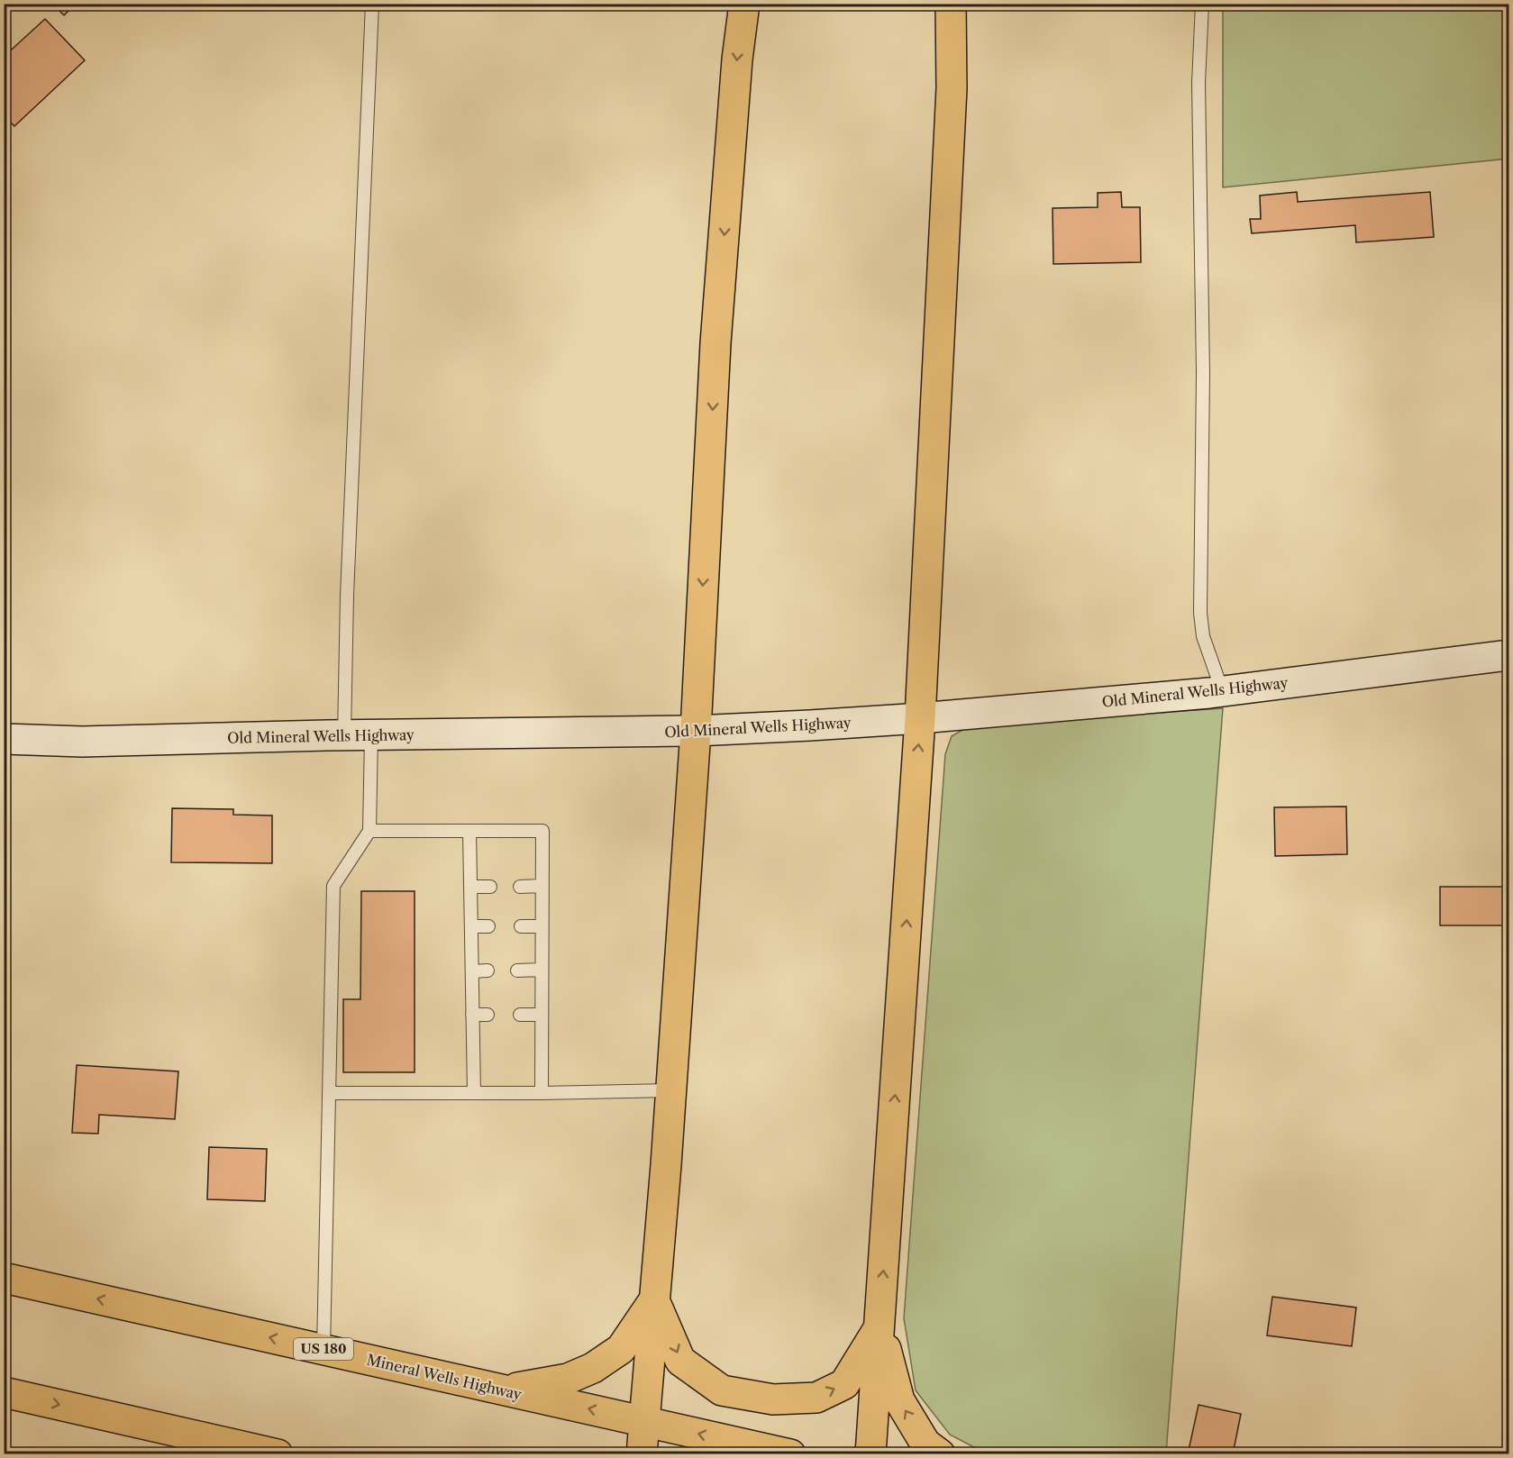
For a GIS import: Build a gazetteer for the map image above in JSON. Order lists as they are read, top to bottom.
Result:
{
  "streets": {
    "main road": ["US 180", "Mineral Wells Highway"],
    "street": ["Old Mineral Wells Highway"]
  }
}
